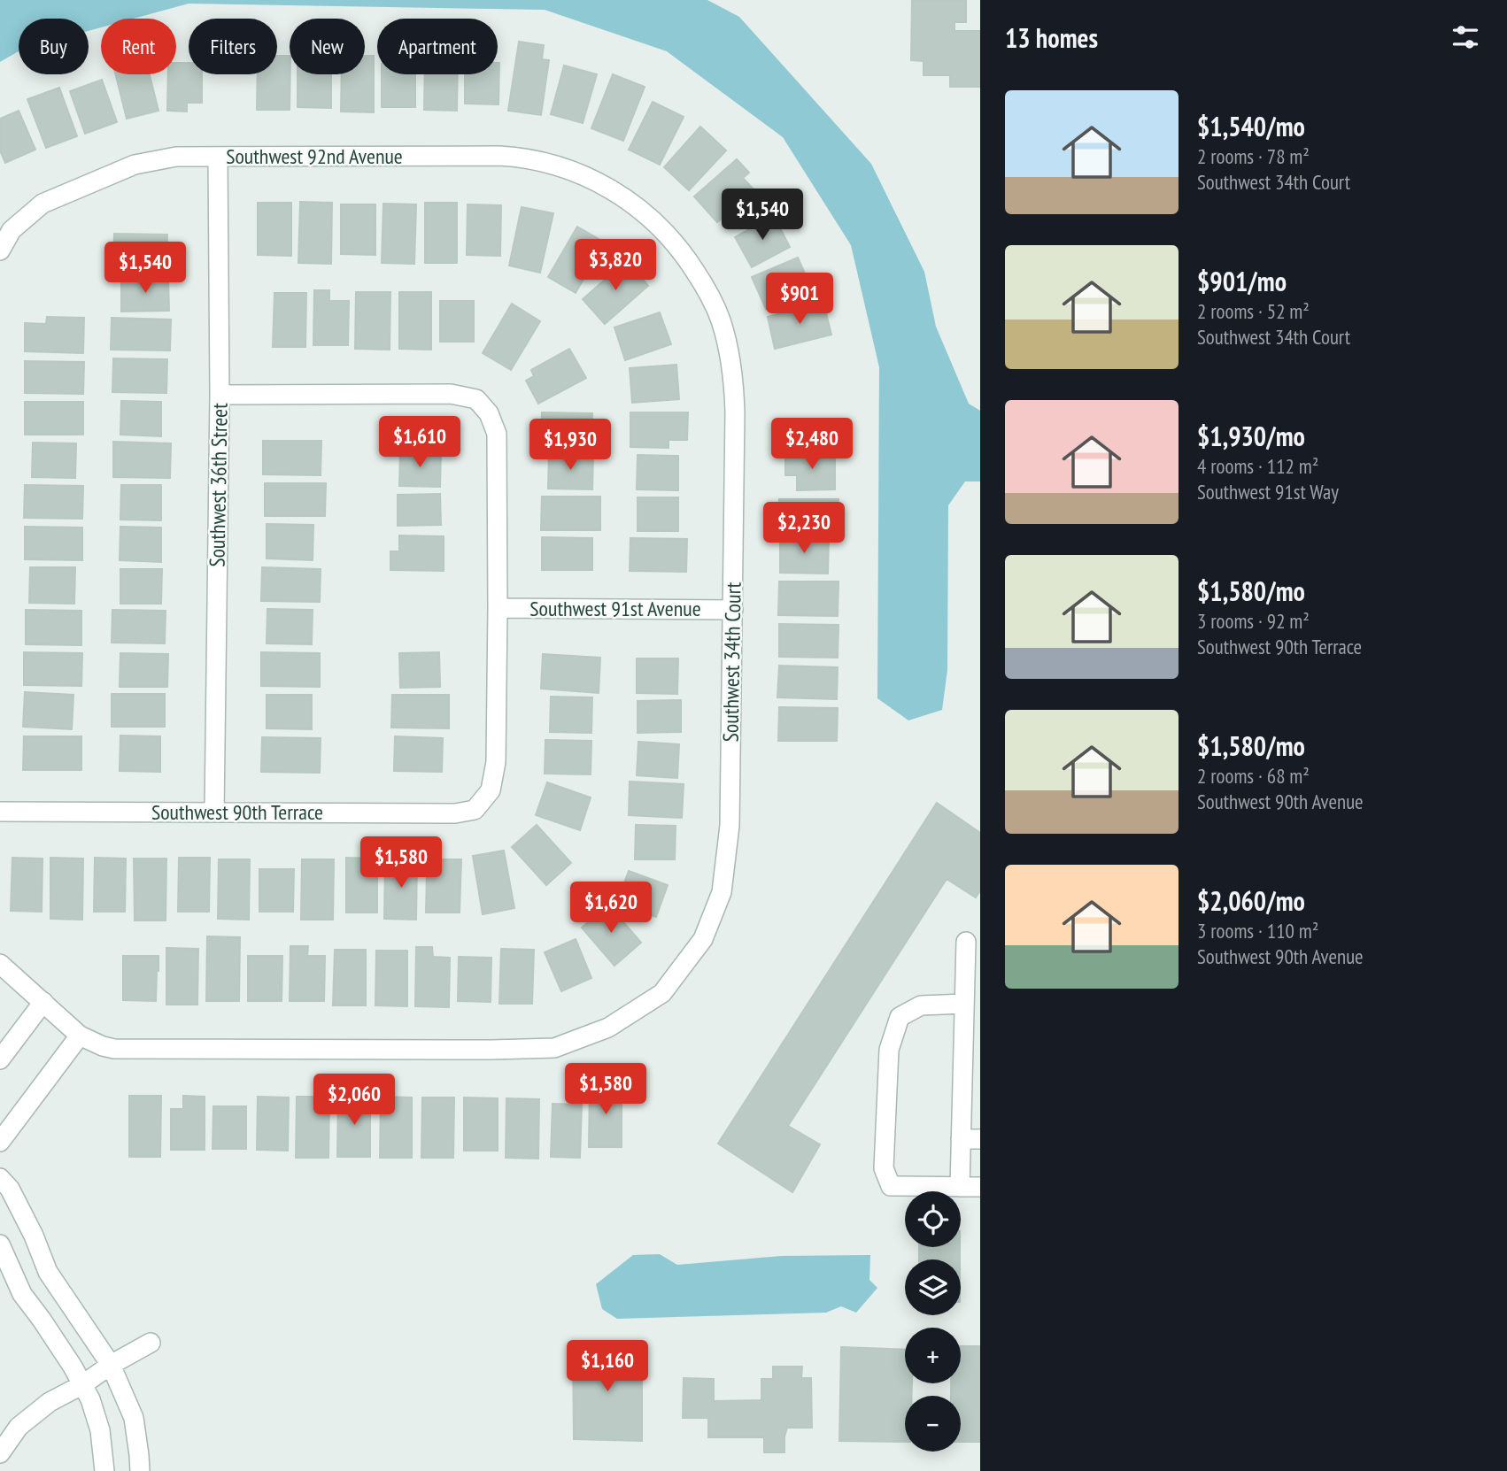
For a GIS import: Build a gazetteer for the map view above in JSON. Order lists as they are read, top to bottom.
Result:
{
  "streets": {
    "street": [
      "Southwest 92nd Avenue",
      "Southwest 36th Street",
      "Southwest 91st Avenue",
      "Southwest 34th Court",
      "Southwest 90th Terrace"
    ]
  },
  "crossings": [
    ["Southwest 92nd Avenue", "Southwest 36th Street"],
    ["Southwest 92nd Avenue", "Southwest 34th Court"],
    ["Southwest 36th Street", "Southwest 90th Terrace"],
    ["Southwest 91st Avenue", "Southwest 34th Court"],
    ["Southwest 91st Avenue", "Southwest 90th Terrace"]
  ],
  "page": {
    "heading": "13 homes",
    "chip": [
      "Buy",
      "Rent",
      "Filters",
      "New",
      "Apartment"
    ],
    "list": [
      {
        "name": "$1,540/mo",
        "note": "2 rooms · 78 m² · Southwest 34th Court"
      },
      {
        "name": "$901/mo",
        "note": "2 rooms · 52 m² · Southwest 34th Court"
      },
      {
        "name": "$1,930/mo",
        "note": "4 rooms · 112 m² · Southwest 91st Way"
      },
      {
        "name": "$1,580/mo",
        "note": "3 rooms · 92 m² · Southwest 90th Terrace"
      },
      {
        "name": "$1,580/mo",
        "note": "2 rooms · 68 m² · Southwest 90th Avenue"
      },
      {
        "name": "$2,060/mo",
        "note": "3 rooms · 110 m² · Southwest 90th Avenue"
      }
    ],
    "price": [
      "$1,540",
      "$3,820",
      "$1,540",
      "$901",
      "$1,610",
      "$2,480",
      "$1,930",
      "$2,230",
      "$1,580",
      "$1,620",
      "$1,580",
      "$2,060",
      "$1,160"
    ],
    "map_buttons": ["+", "−"]
  }
}
